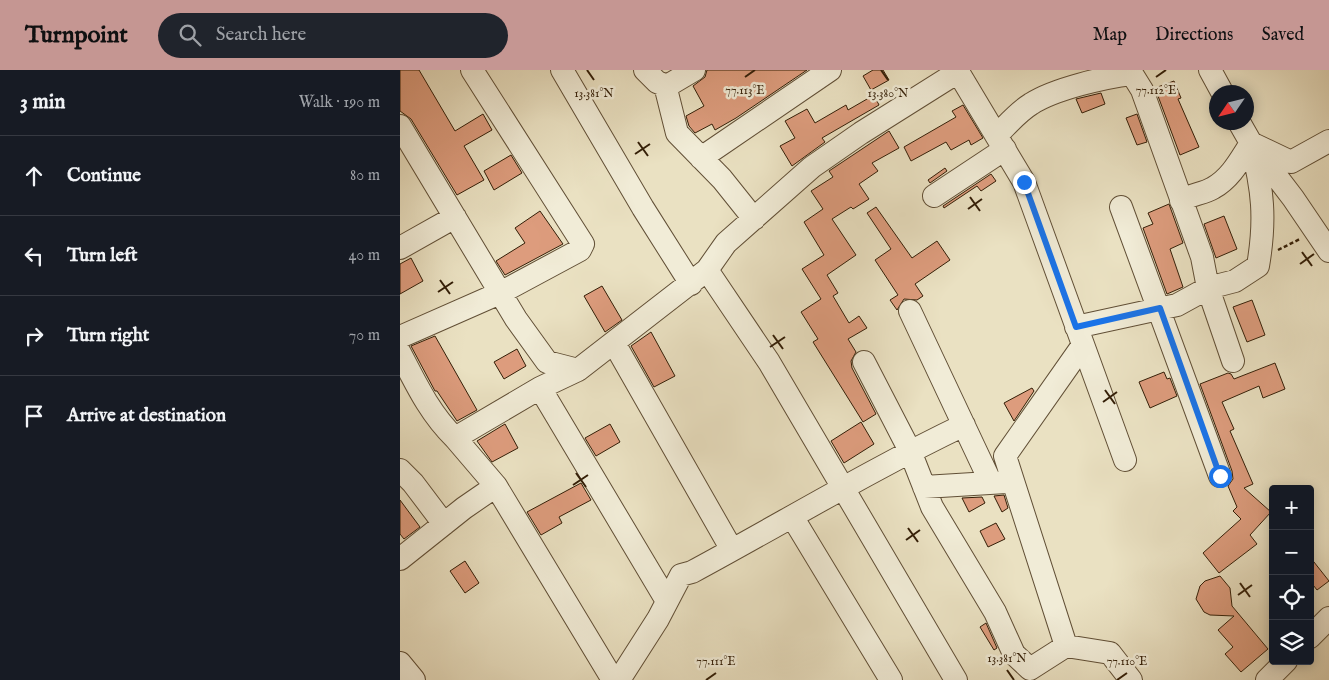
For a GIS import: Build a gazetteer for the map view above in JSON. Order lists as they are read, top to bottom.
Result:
{
  "north": "bottom left",
  "page": {
    "header": "Turnpoint",
    "search": "Search here",
    "nav": ["Map", "Directions", "Saved"],
    "heading": ["3 min", "Walk · 190 m"],
    "list": [
      ["Continue", "80 m"],
      ["Turn left", "40 m"],
      ["Turn right", "70 m"],
      "Arrive at destination"
    ],
    "map_buttons": ["+", "−"]
  },
  "coordinates": [
    "77.113°E",
    "77.112°E",
    "13.381°N",
    "13.380°N",
    "77.111°E",
    "77.110°E"
  ]
}
